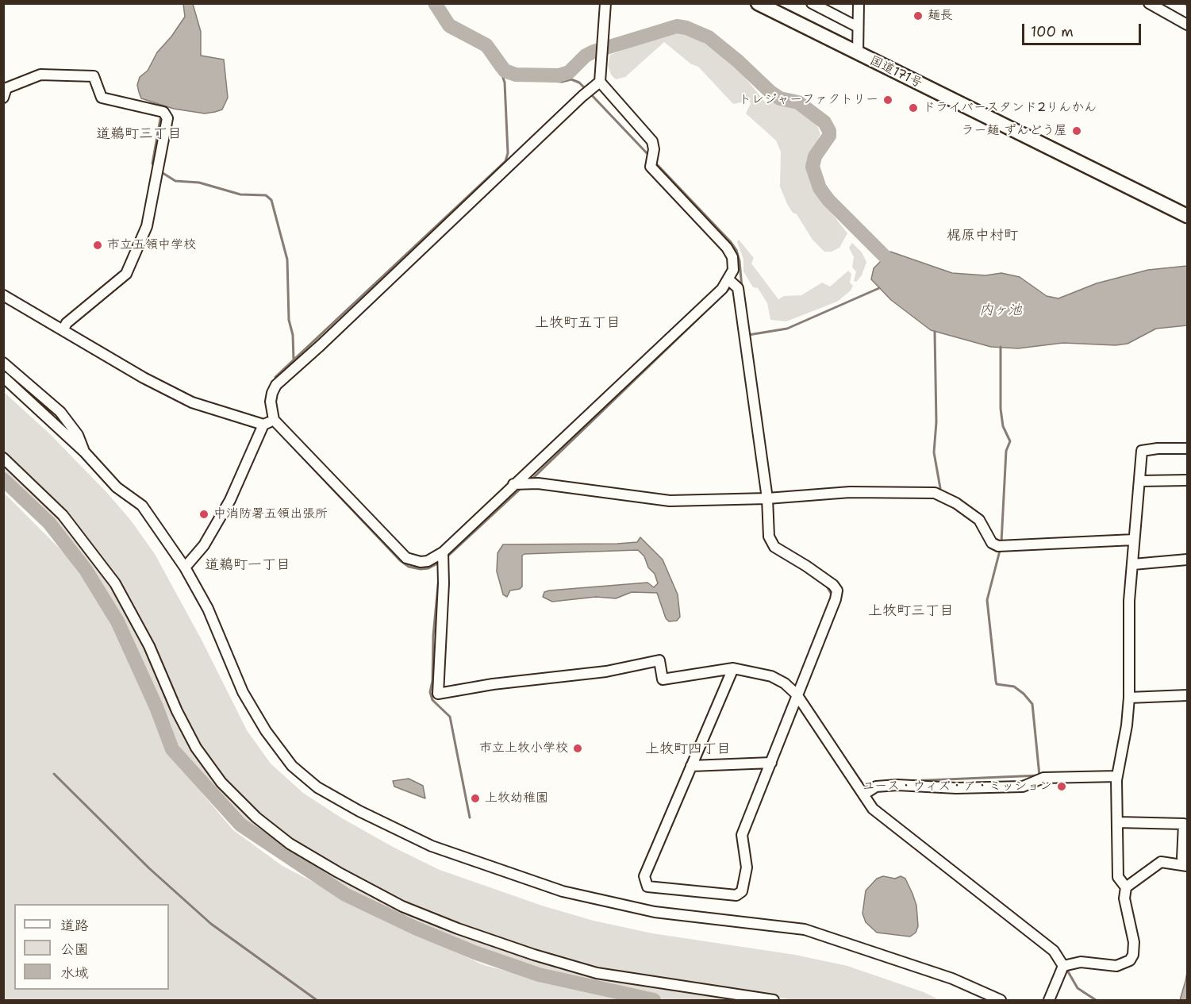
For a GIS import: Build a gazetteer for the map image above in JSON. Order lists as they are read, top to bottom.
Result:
{
  "streets": {
    "highway": ["国道171号"]
  },
  "districts": [
    "道鵜町三丁目",
    "梶原中村町",
    "上牧町五丁目",
    "道鵜町一丁目",
    "上牧町三丁目",
    "上牧町四丁目"
  ],
  "water": ["内ヶ池"],
  "places": [
    "麺長",
    "トレジャーファクトリー",
    "ドライバースタンド2りんかん",
    "ラー麺 ずんどう屋",
    "市立五領中学校",
    "中消防署五領出張所",
    "市立上牧小学校",
    "ユース・ウィズ・ア・ミッション",
    "上牧幼稚園"
  ],
  "legend": ["道路", "公園", "水域"],
  "scale_bar": "100 m"
}
